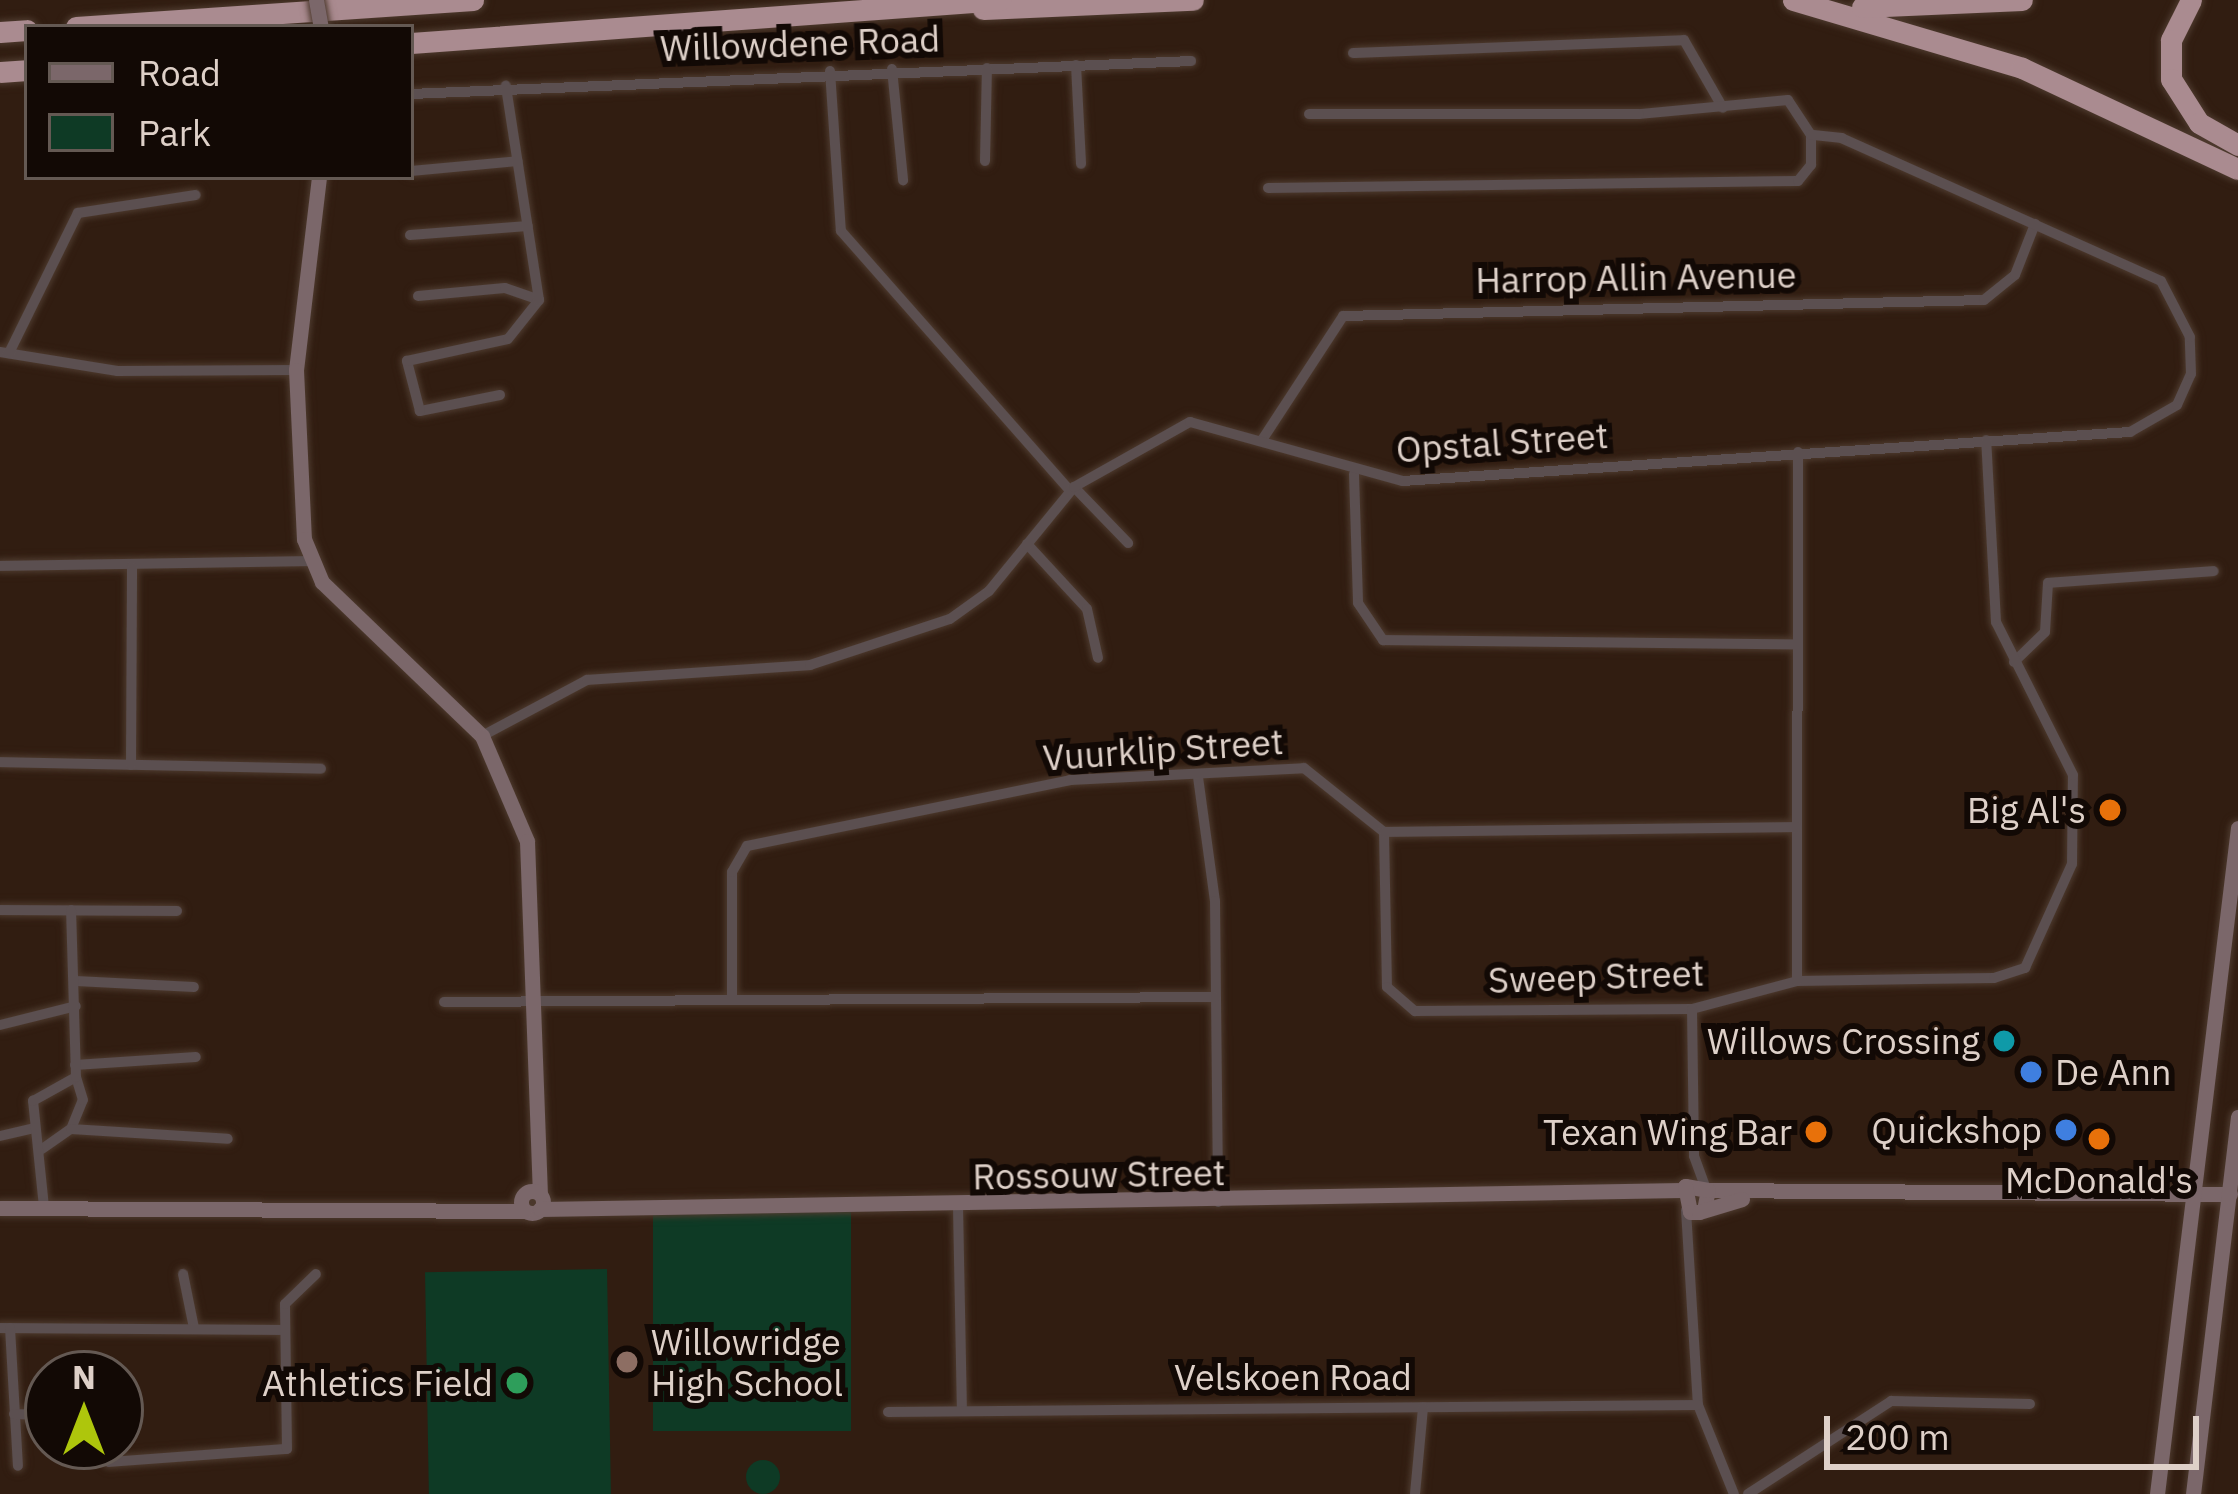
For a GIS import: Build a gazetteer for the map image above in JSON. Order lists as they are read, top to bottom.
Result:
{
  "streets": {
    "main road": ["Rossouw Street"],
    "street": [
      "Willowdene Road",
      "Harrop Allin Avenue",
      "Opstal Street",
      "Vuurklip Street",
      "Sweep Street",
      "Velskoen Road"
    ]
  },
  "crossings": [
    ["Harrop Allin Avenue", "Opstal Street"],
    ["Vuurklip Street", "Sweep Street"]
  ],
  "places": [
    "Big Al's",
    "Willows Crossing",
    "De Ann",
    "Quickshop",
    "Texan Wing Bar",
    "McDonald's",
    "Willowridge High School",
    "Athletics Field"
  ],
  "legend": ["Road", "Park"],
  "scale_bar": "200 m",
  "north": "top"
}
